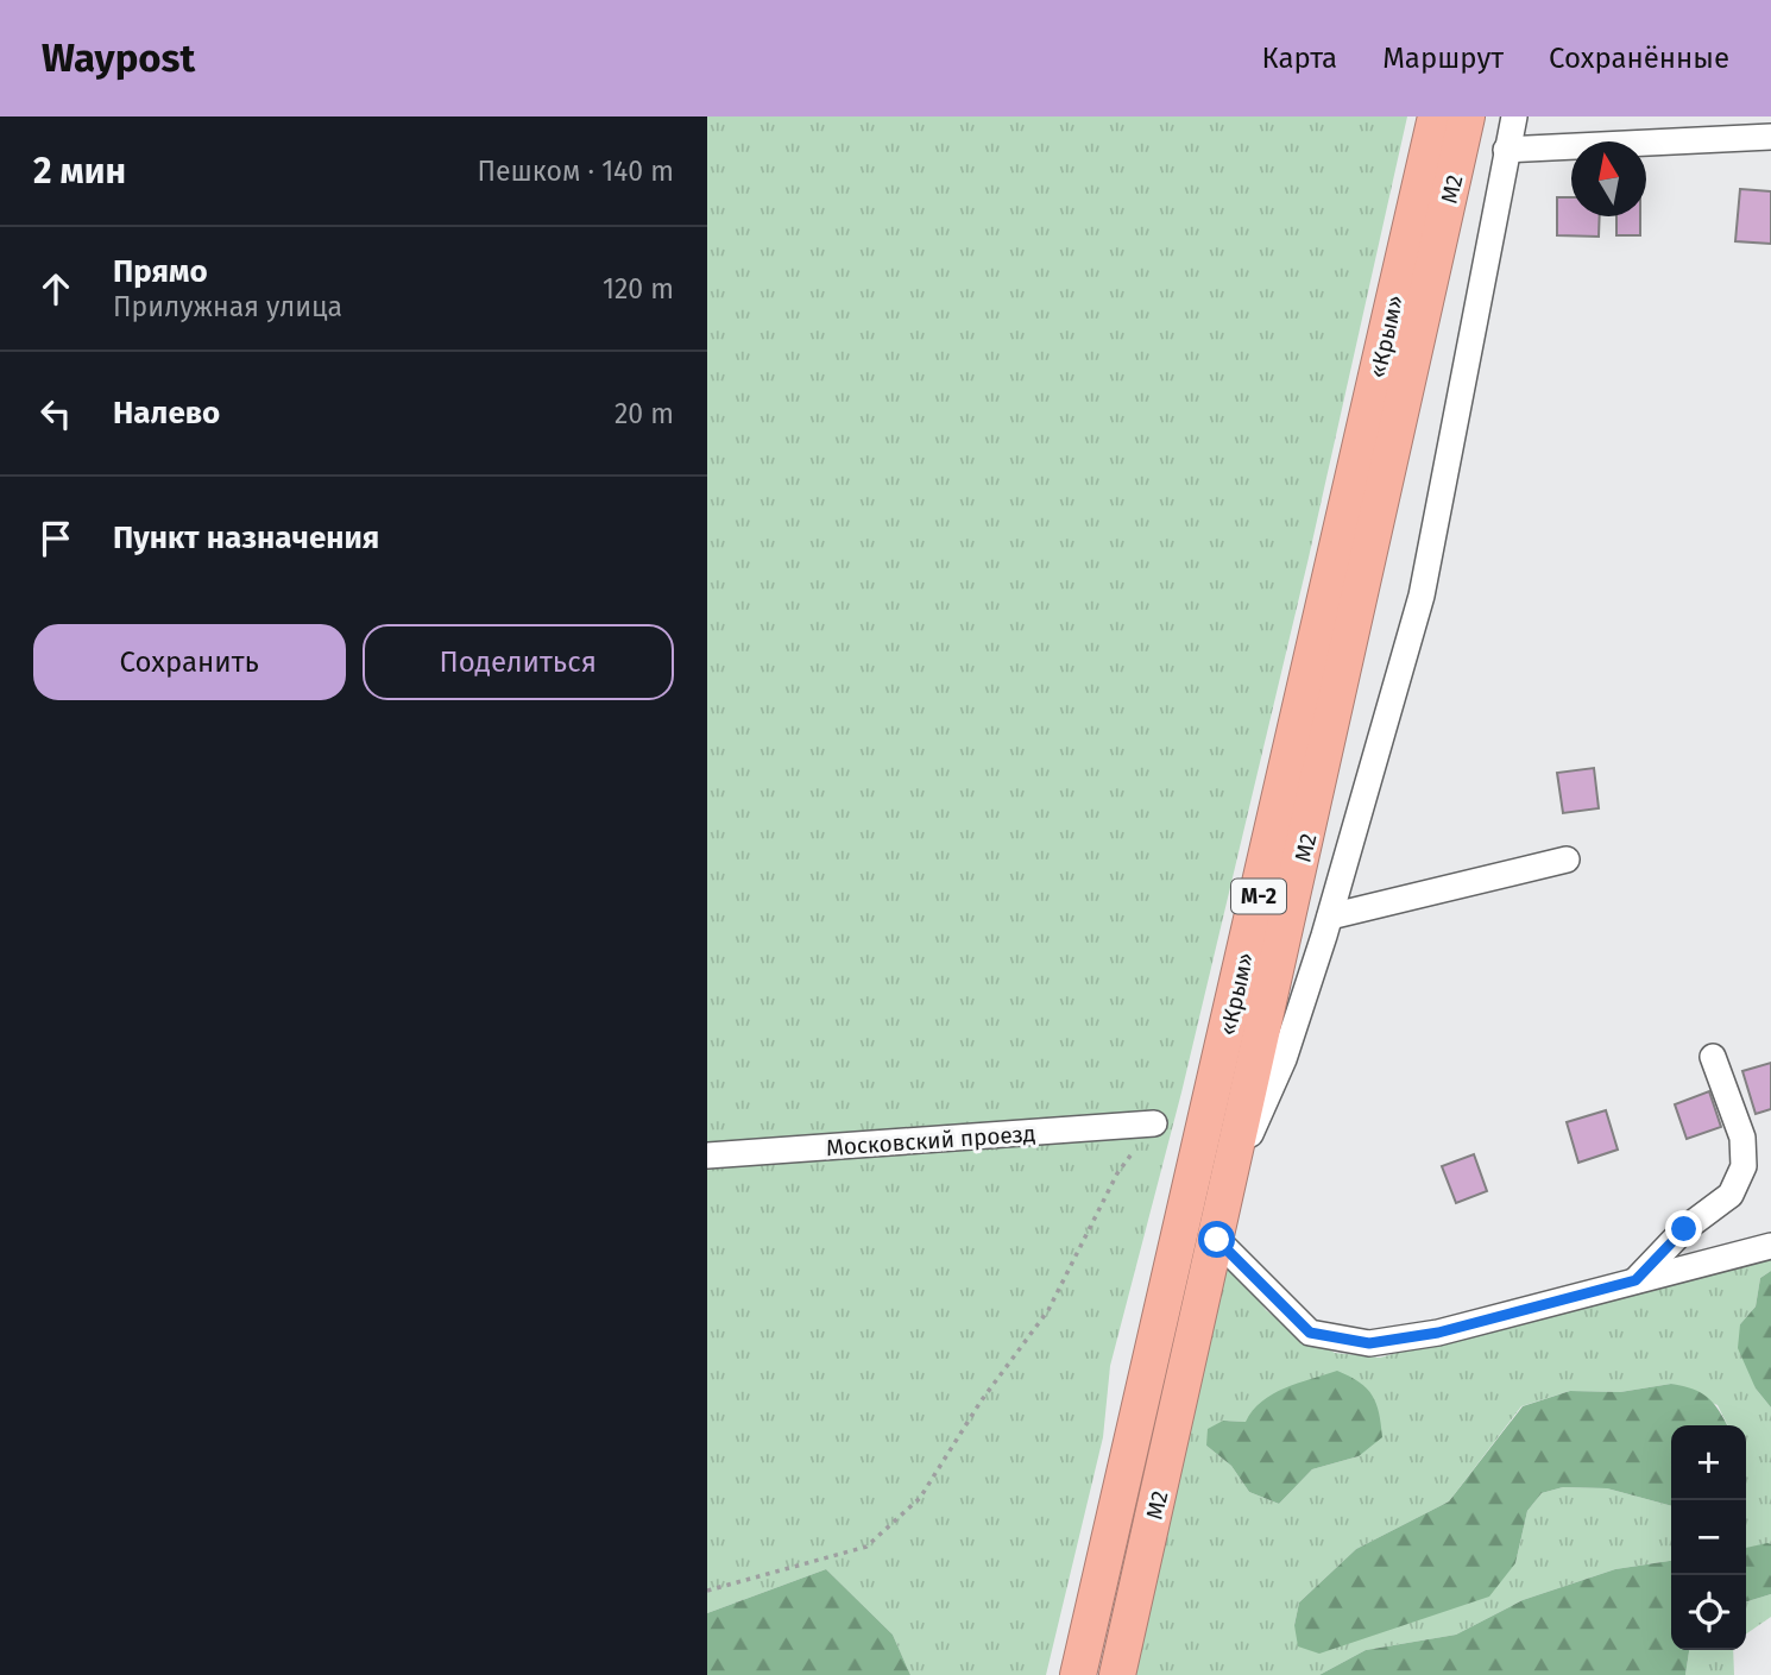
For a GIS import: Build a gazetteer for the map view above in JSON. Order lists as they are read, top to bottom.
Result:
{
  "streets": {
    "highway": ["М2", "«Крым»", "М-2"],
    "street": ["Московский проезд"]
  },
  "north": "top",
  "page": {
    "header": "Waypost",
    "nav": ["Карта", "Маршрут", "Сохранённые"],
    "heading": ["2 мин", "Пешком · 140 m"],
    "list": [
      ["Прямо", "Прилужная улица", "120 m"],
      ["Налево", "20 m"],
      "Пункт назначения"
    ],
    "buttons": ["Сохранить", "Поделиться"],
    "map_buttons": ["+", "−"]
  }
}
